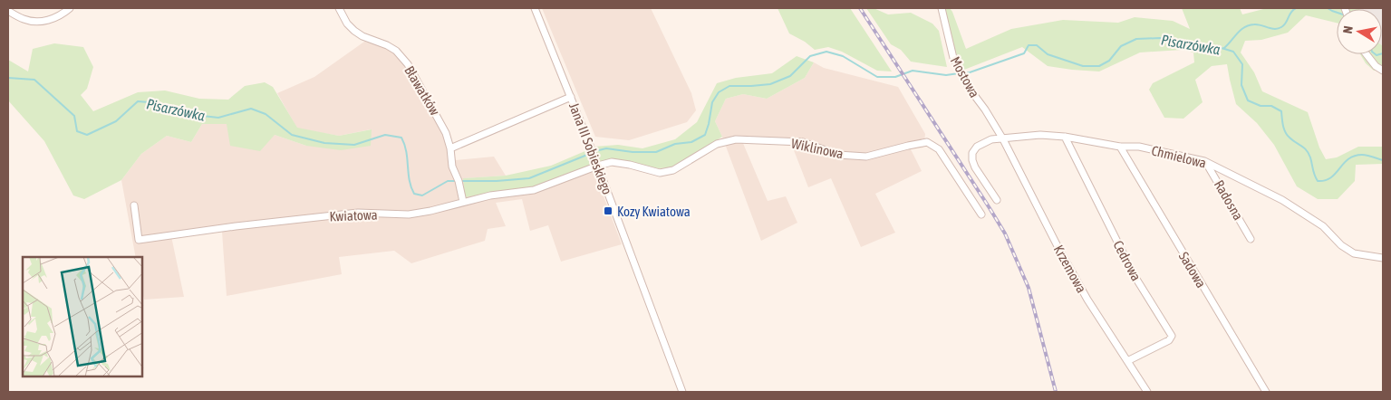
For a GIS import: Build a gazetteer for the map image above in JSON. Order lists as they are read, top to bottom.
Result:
{
  "streets": {
    "street": [
      "Mostowa",
      "Bławatków",
      "Jana III Sobieskiego",
      "Wiklinowa",
      "Chmielowa",
      "Radosna",
      "Kwiatowa",
      "Cedrowa",
      "Krzemowa",
      "Sadowa"
    ]
  },
  "crossings": [
    ["Mostowa", "Chmielowa"],
    ["Mostowa", "Krzemowa"],
    ["Bławatków", "Kwiatowa"],
    ["Jana III Sobieskiego", "Wiklinowa"],
    ["Jana III Sobieskiego", "Kwiatowa"],
    ["Wiklinowa", "Kwiatowa"],
    ["Chmielowa", "Radosna"],
    ["Chmielowa", "Cedrowa"],
    ["Chmielowa", "Krzemowa"],
    ["Chmielowa", "Sadowa"],
    ["Cedrowa", "Krzemowa"]
  ],
  "water": ["Pisarzówka"],
  "places": {
    "transit": ["Kozy Kwiatowa"]
  },
  "north": "left"
}
